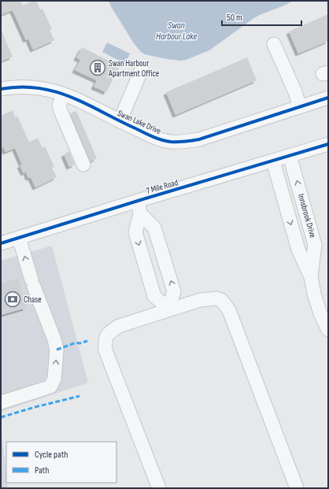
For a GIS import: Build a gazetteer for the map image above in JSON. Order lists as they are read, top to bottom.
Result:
{
  "streets": {
    "street": ["Swan Lake Drive", "7 Mile Road", "Innsbrook Drive"]
  },
  "crossings": [
    ["7 Mile Road", "Innsbrook Drive"]
  ],
  "water": ["Swan Harbour Lake"],
  "places": {
    "building": ["Swan Harbour Apartment Office"],
    "bank": ["Chase"]
  },
  "legend": ["Cycle path", "Path"],
  "scale_bar": "50 m"
}
